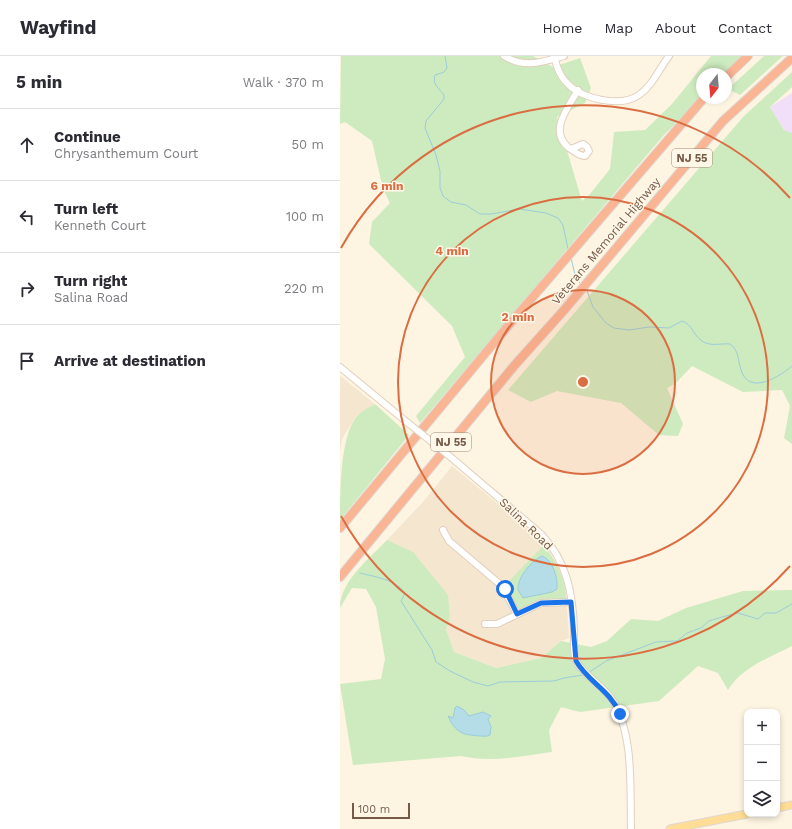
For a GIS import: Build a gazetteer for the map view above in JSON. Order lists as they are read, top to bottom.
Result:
{
  "streets": {
    "highway": ["NJ 55", "Veterans Memorial Highway"],
    "street": ["Salina Road"]
  },
  "scale_bar": "100 m",
  "north": "bottom",
  "page": {
    "header": "Wayfind",
    "nav": [
      "Home",
      "Map",
      "About",
      "Contact"
    ],
    "heading": ["5 min", "Walk · 370 m"],
    "list": [
      ["Continue", "Chrysanthemum Court", "50 m"],
      ["Turn left", "Kenneth Court", "100 m"],
      ["Turn right", "Salina Road", "220 m"],
      "Arrive at destination"
    ],
    "map_buttons": ["+", "−"],
    "scale": "100 m"
  },
  "rings": ["6 min", "4 min", "2 min"]
}
